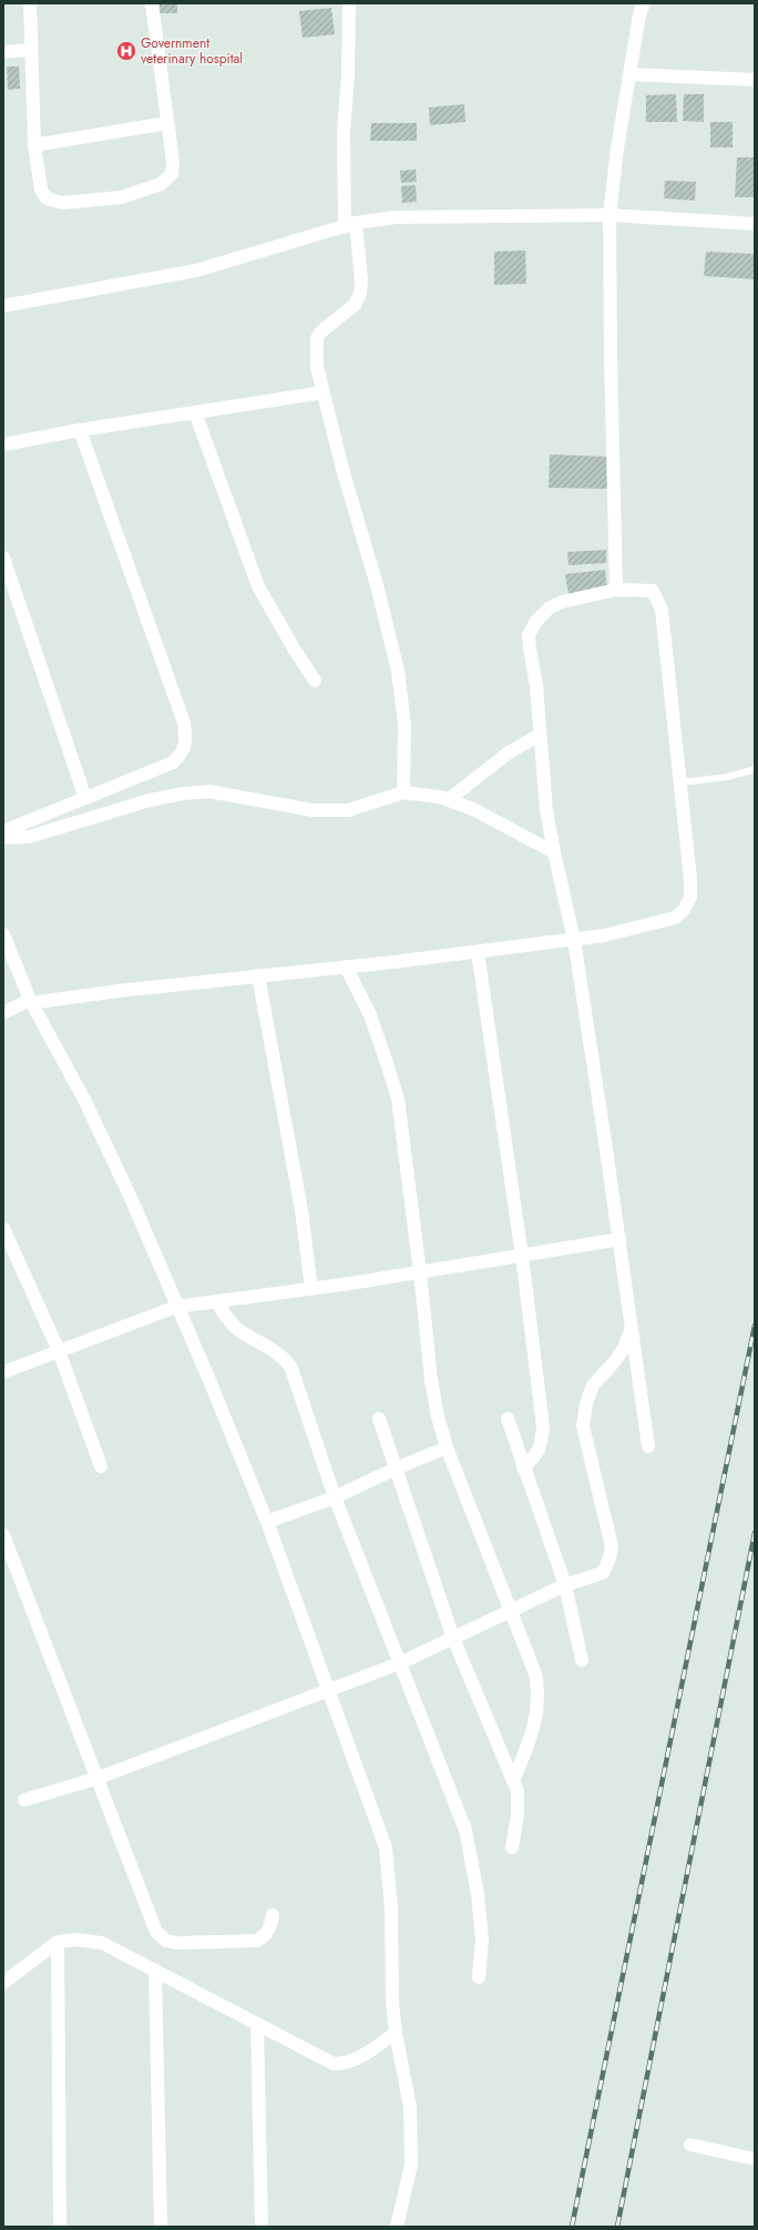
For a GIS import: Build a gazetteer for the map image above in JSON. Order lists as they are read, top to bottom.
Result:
{
  "places": {
    "hospital": ["Government veterinary hospital"]
  }
}
